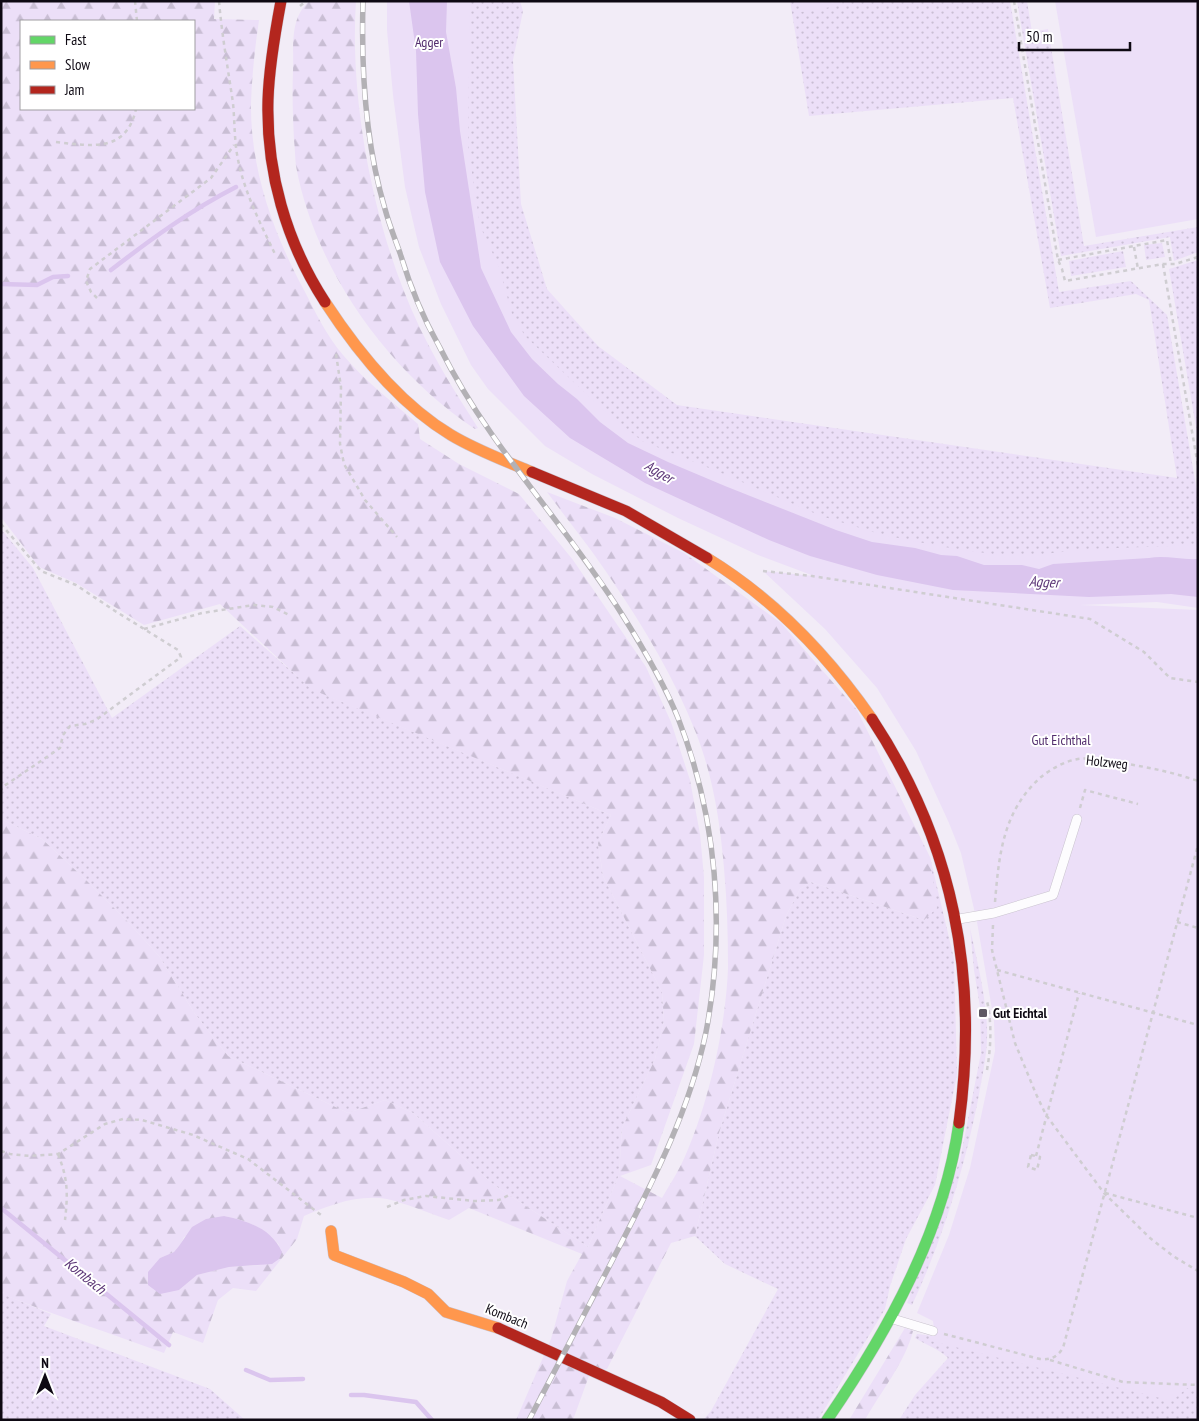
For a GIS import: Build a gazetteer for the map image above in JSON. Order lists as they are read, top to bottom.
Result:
{
  "streets": {
    "main road": ["Kombach"],
    "path": ["Holzweg"]
  },
  "water": ["Agger", "Kombach"],
  "parks": ["Agger", "Gut Eichthal"],
  "places": {
    "transit": ["Gut Eichtal"]
  },
  "legend": ["Fast", "Slow", "Jam"],
  "scale_bar": "50 m",
  "north": "top"
}
